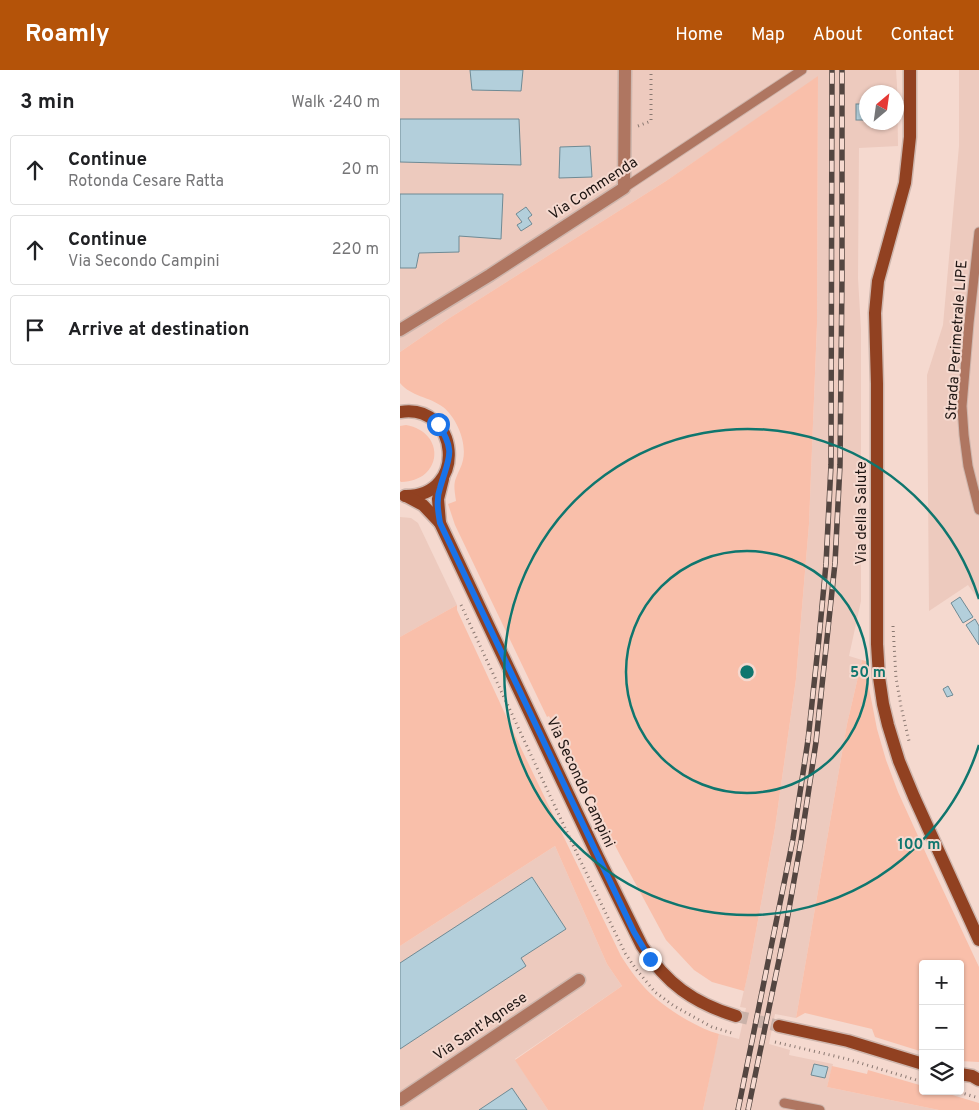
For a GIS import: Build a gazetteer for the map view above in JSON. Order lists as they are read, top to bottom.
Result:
{
  "streets": {
    "street": [
      "Via Commenda",
      "Via della Salute",
      "Via Secondo Campini",
      "Via Sant'Agnese"
    ],
    "lane": ["Strada Perimetrale LIPE"]
  },
  "north": "top right",
  "page": {
    "header": "Roamly",
    "nav": [
      "Home",
      "Map",
      "About",
      "Contact"
    ],
    "heading": ["3 min", "Walk · 240 m"],
    "list": [
      ["Continue", "Rotonda Cesare Ratta", "20 m"],
      ["Continue", "Via Secondo Campini", "220 m"],
      "Arrive at destination"
    ],
    "map_buttons": ["+", "−"]
  },
  "rings": ["50 m", "100 m"]
}
